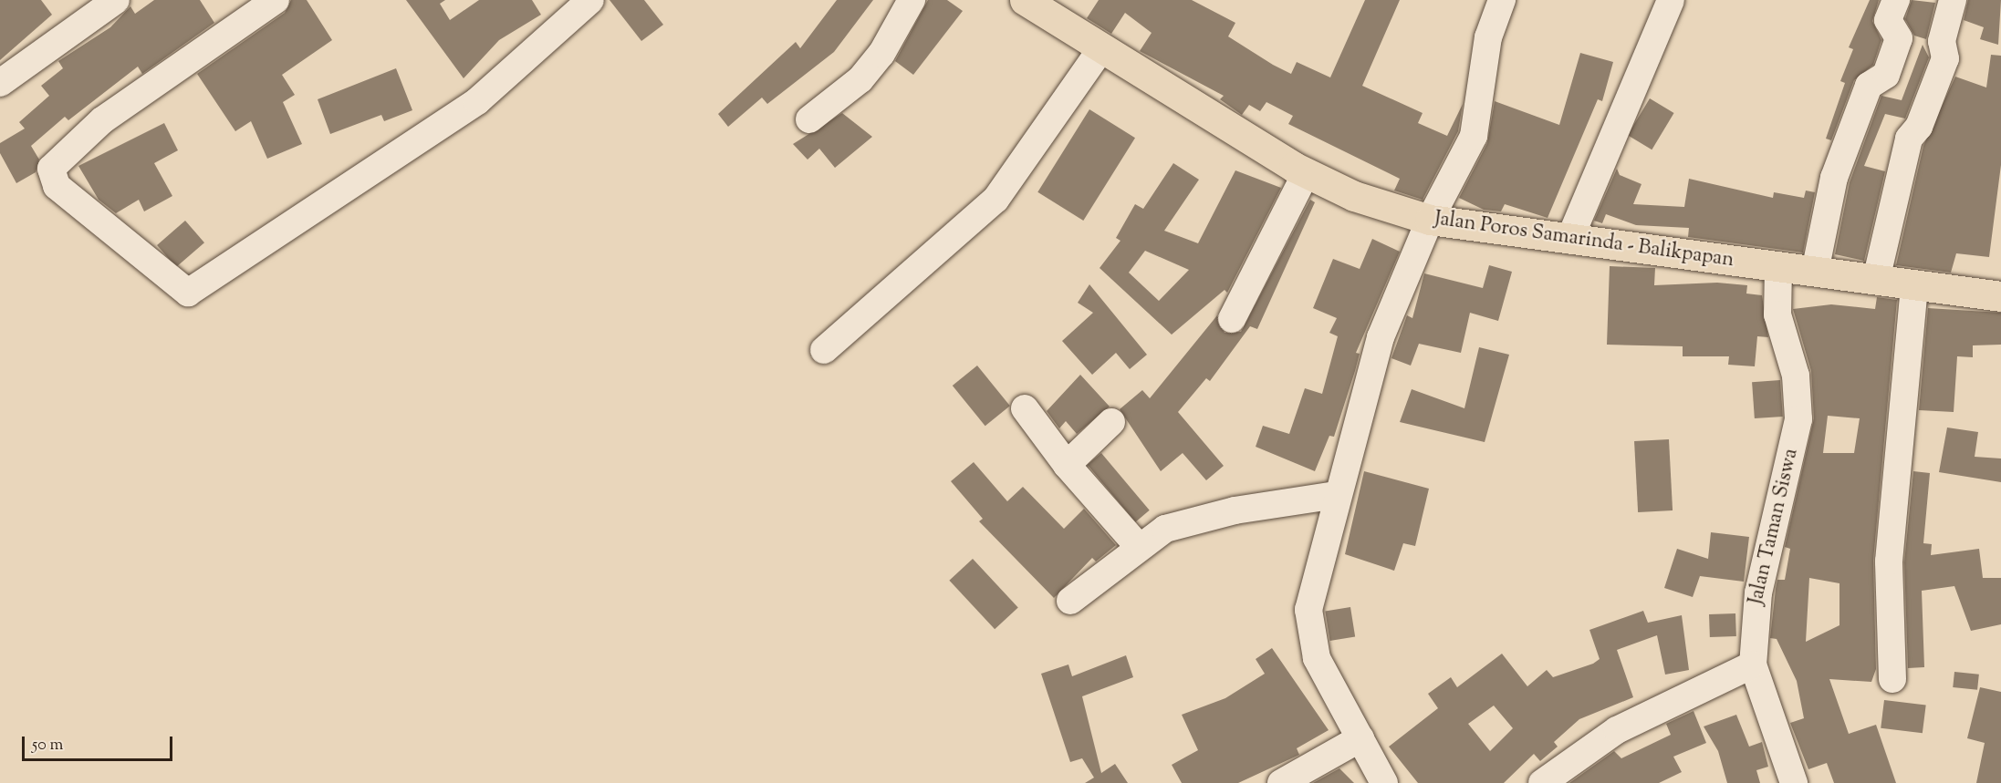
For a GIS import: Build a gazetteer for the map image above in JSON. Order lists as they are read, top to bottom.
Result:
{
  "streets": {
    "highway": ["Jalan Poros Samarinda - Balikpapan"],
    "street": ["Jalan Taman Siswa"]
  },
  "crossings": [
    ["Jalan Poros Samarinda - Balikpapan", "Jalan Taman Siswa"]
  ],
  "scale_bar": "50 m"
}
